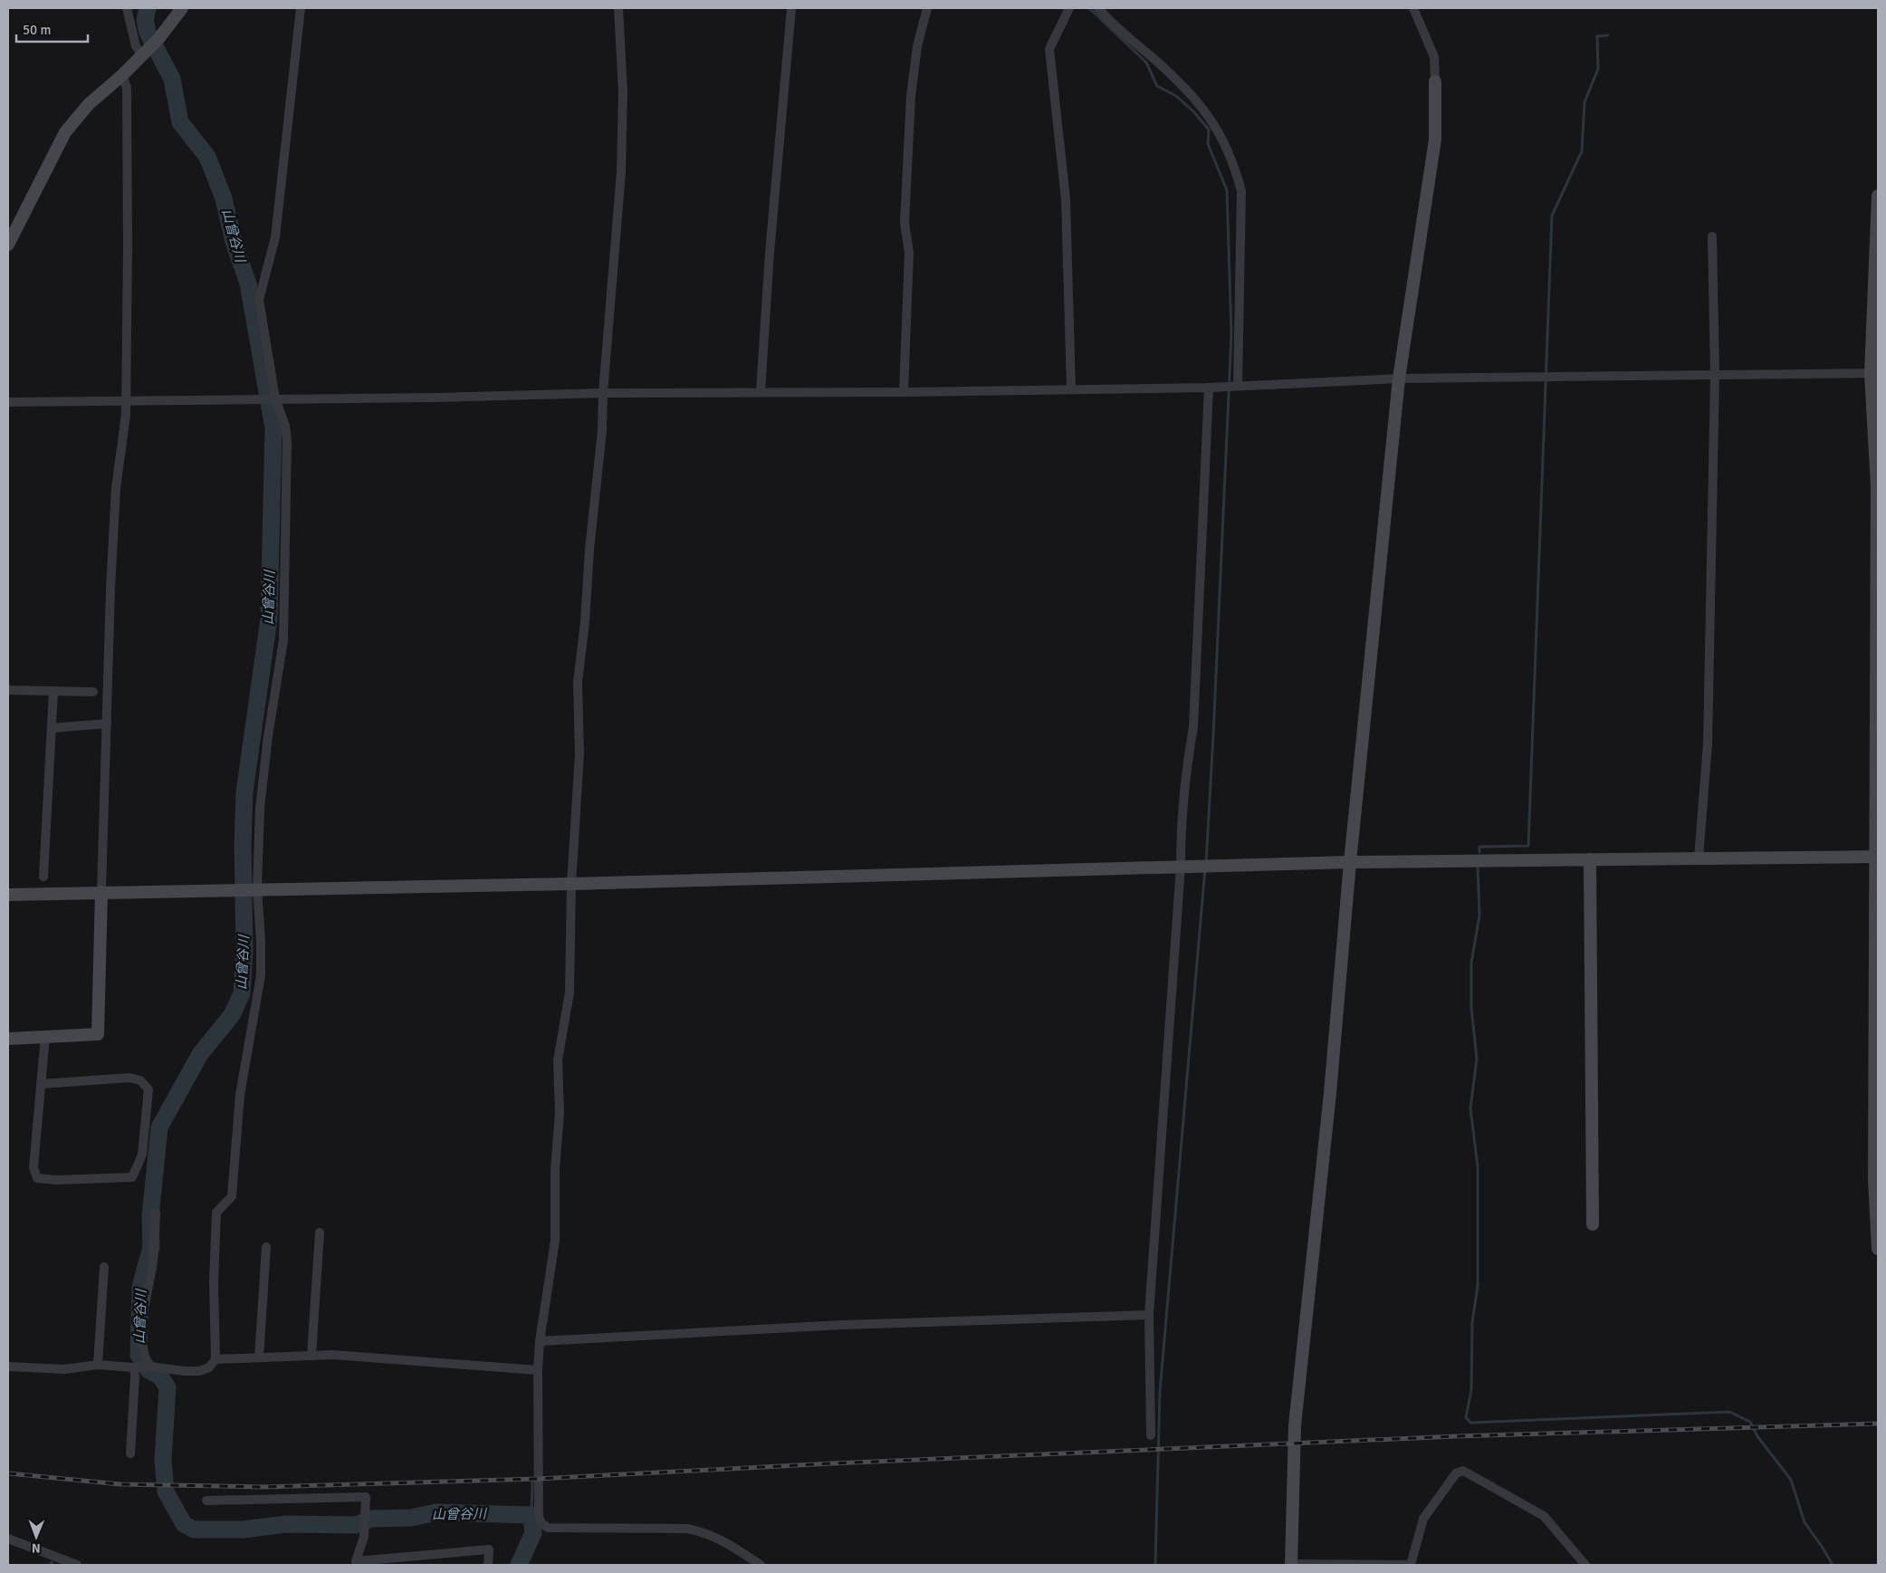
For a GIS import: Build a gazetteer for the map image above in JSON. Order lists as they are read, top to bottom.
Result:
{
  "water": ["山曾谷川"],
  "scale_bar": "50 m",
  "north": "bottom"
}
